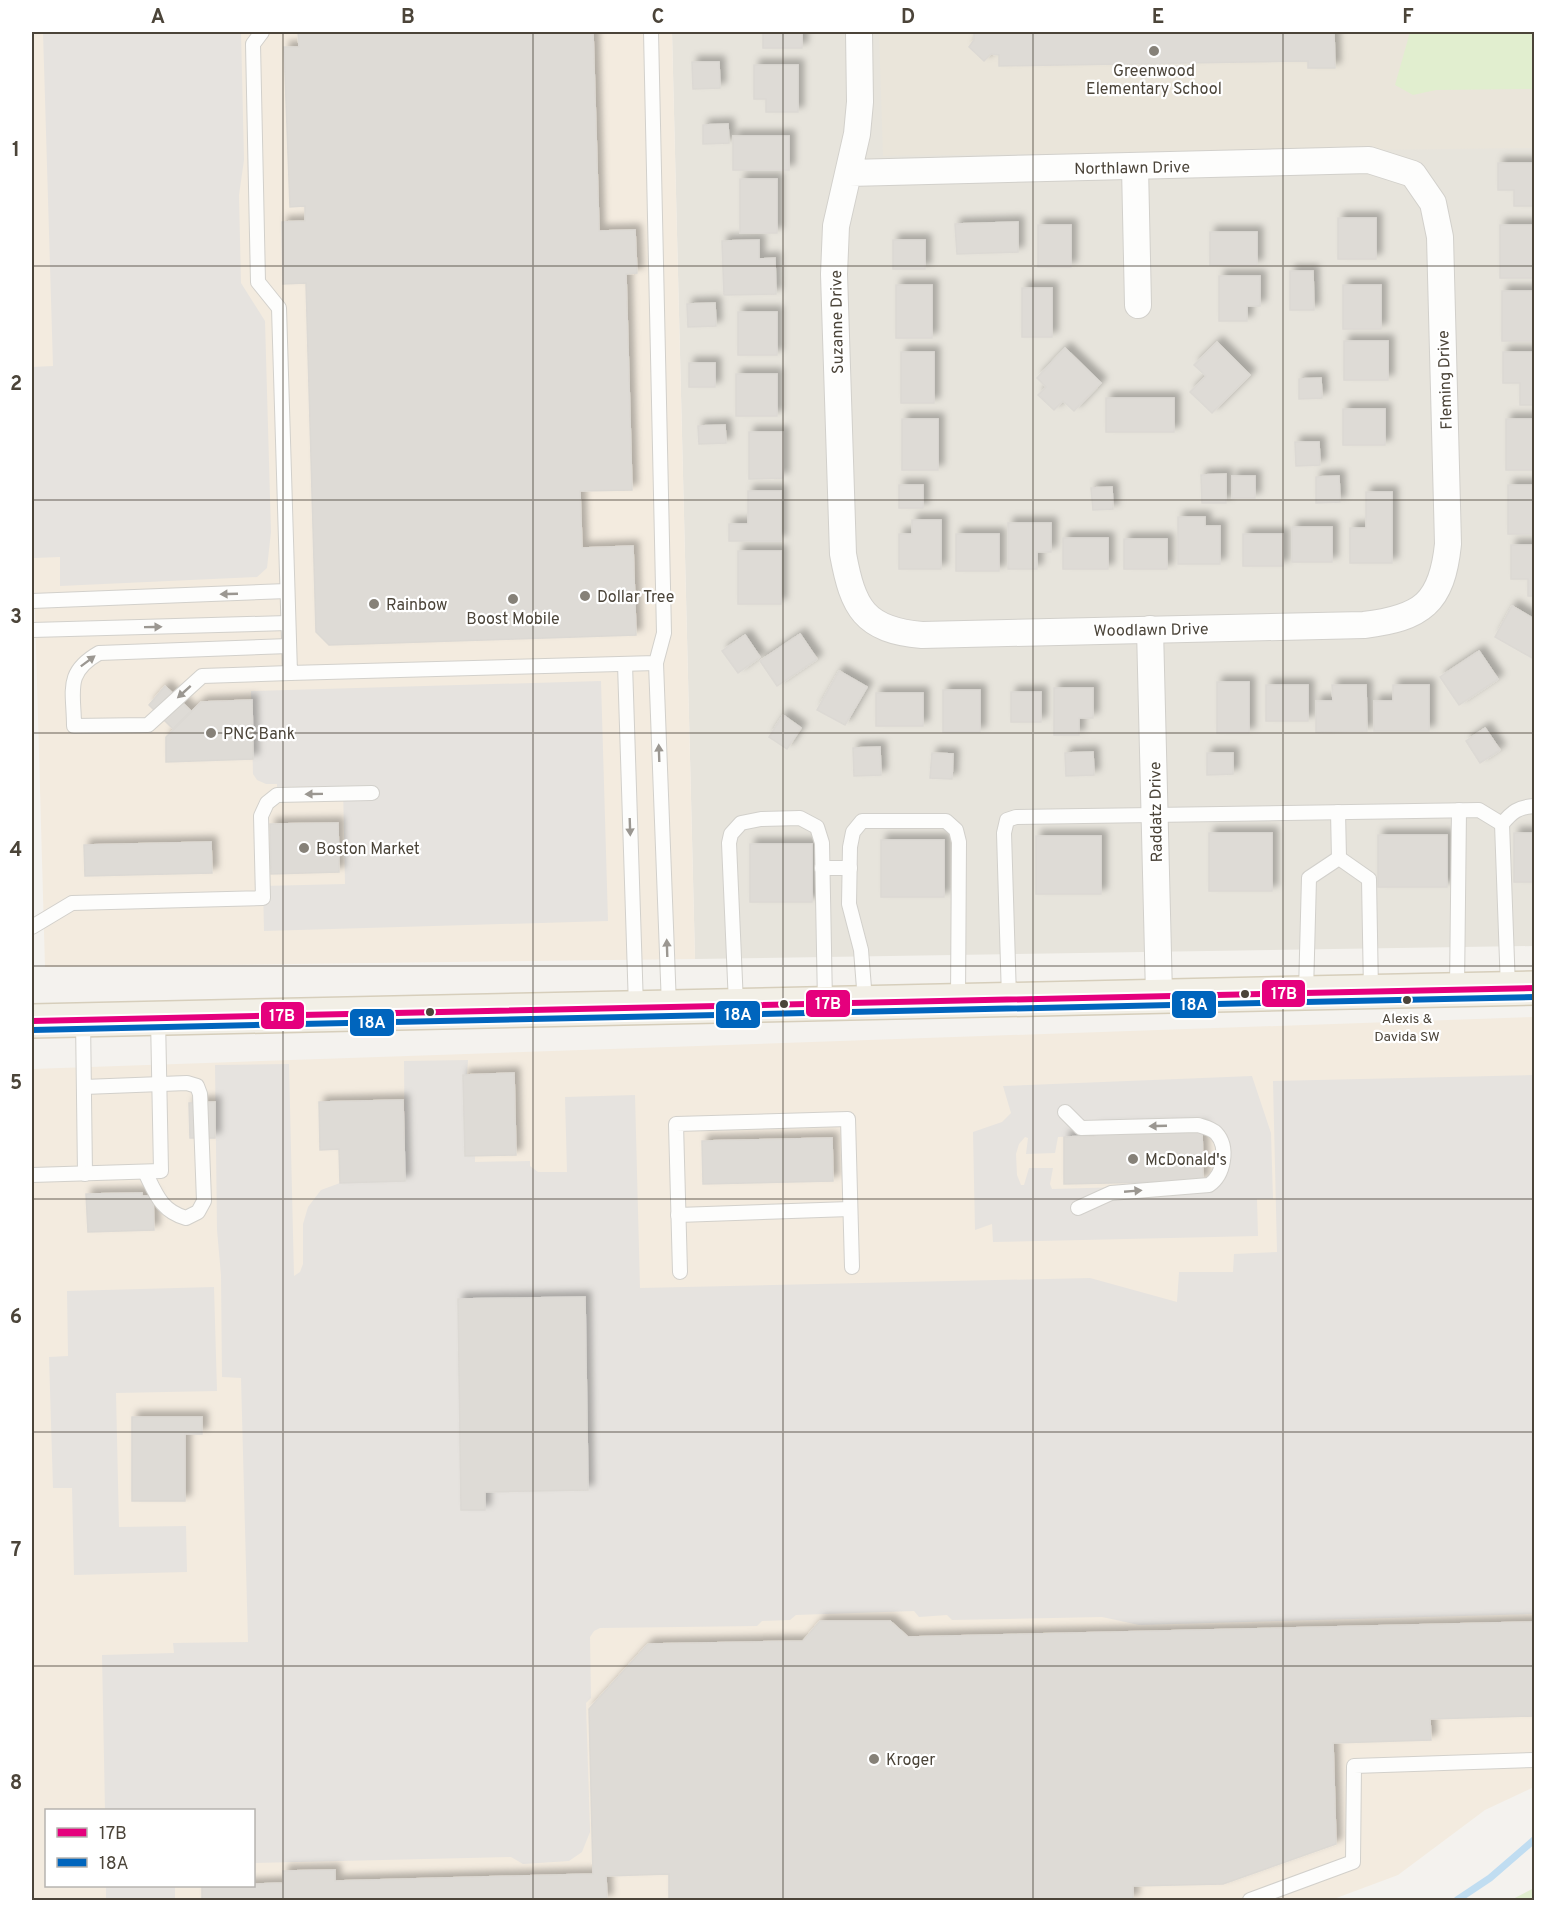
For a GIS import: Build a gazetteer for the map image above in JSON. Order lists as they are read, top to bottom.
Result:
{
  "streets": {
    "street": [
      "Northlawn Drive",
      "Suzanne Drive",
      "Fleming Drive",
      "Woodlawn Drive",
      "Raddatz Drive"
    ]
  },
  "crossings": [
    ["Northlawn Drive", "Suzanne Drive"],
    ["Northlawn Drive", "Fleming Drive"],
    ["Suzanne Drive", "Woodlawn Drive"],
    ["Fleming Drive", "Woodlawn Drive"],
    ["Woodlawn Drive", "Raddatz Drive"]
  ],
  "places": [
    "Greenwood Elementary School",
    "Dollar Tree",
    "Boost Mobile",
    "Rainbow",
    "PNC Bank",
    "Boston Market",
    "Alexis & Davida SW",
    "McDonald's",
    "Kroger"
  ],
  "lines": ["transit line 17B", "transit line 18A"],
  "legend": ["17B", "18A"],
  "grid": {
    "columns": [
      "A",
      "B",
      "C",
      "D",
      "E",
      "F"
    ],
    "rows": [
      "1",
      "2",
      "3",
      "4",
      "5",
      "6",
      "7",
      "8"
    ]
  }
}
